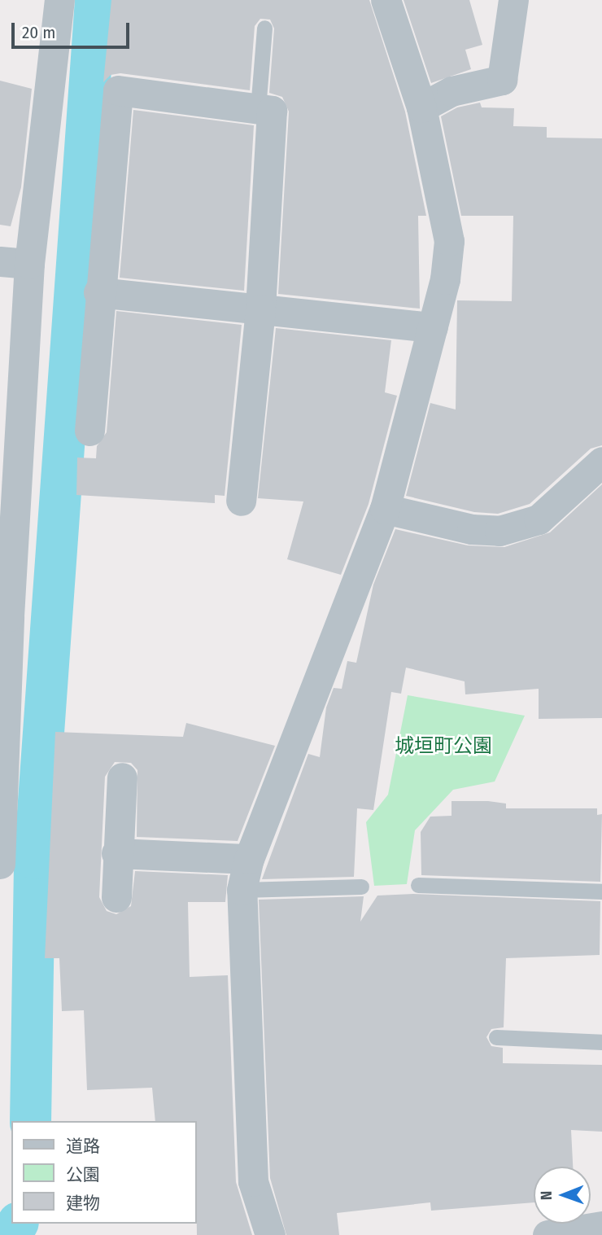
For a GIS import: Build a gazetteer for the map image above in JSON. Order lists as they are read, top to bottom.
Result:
{
  "parks": ["城垣町公園"],
  "legend": ["道路", "公園", "建物"],
  "scale_bar": "20 m",
  "north": "left"
}
